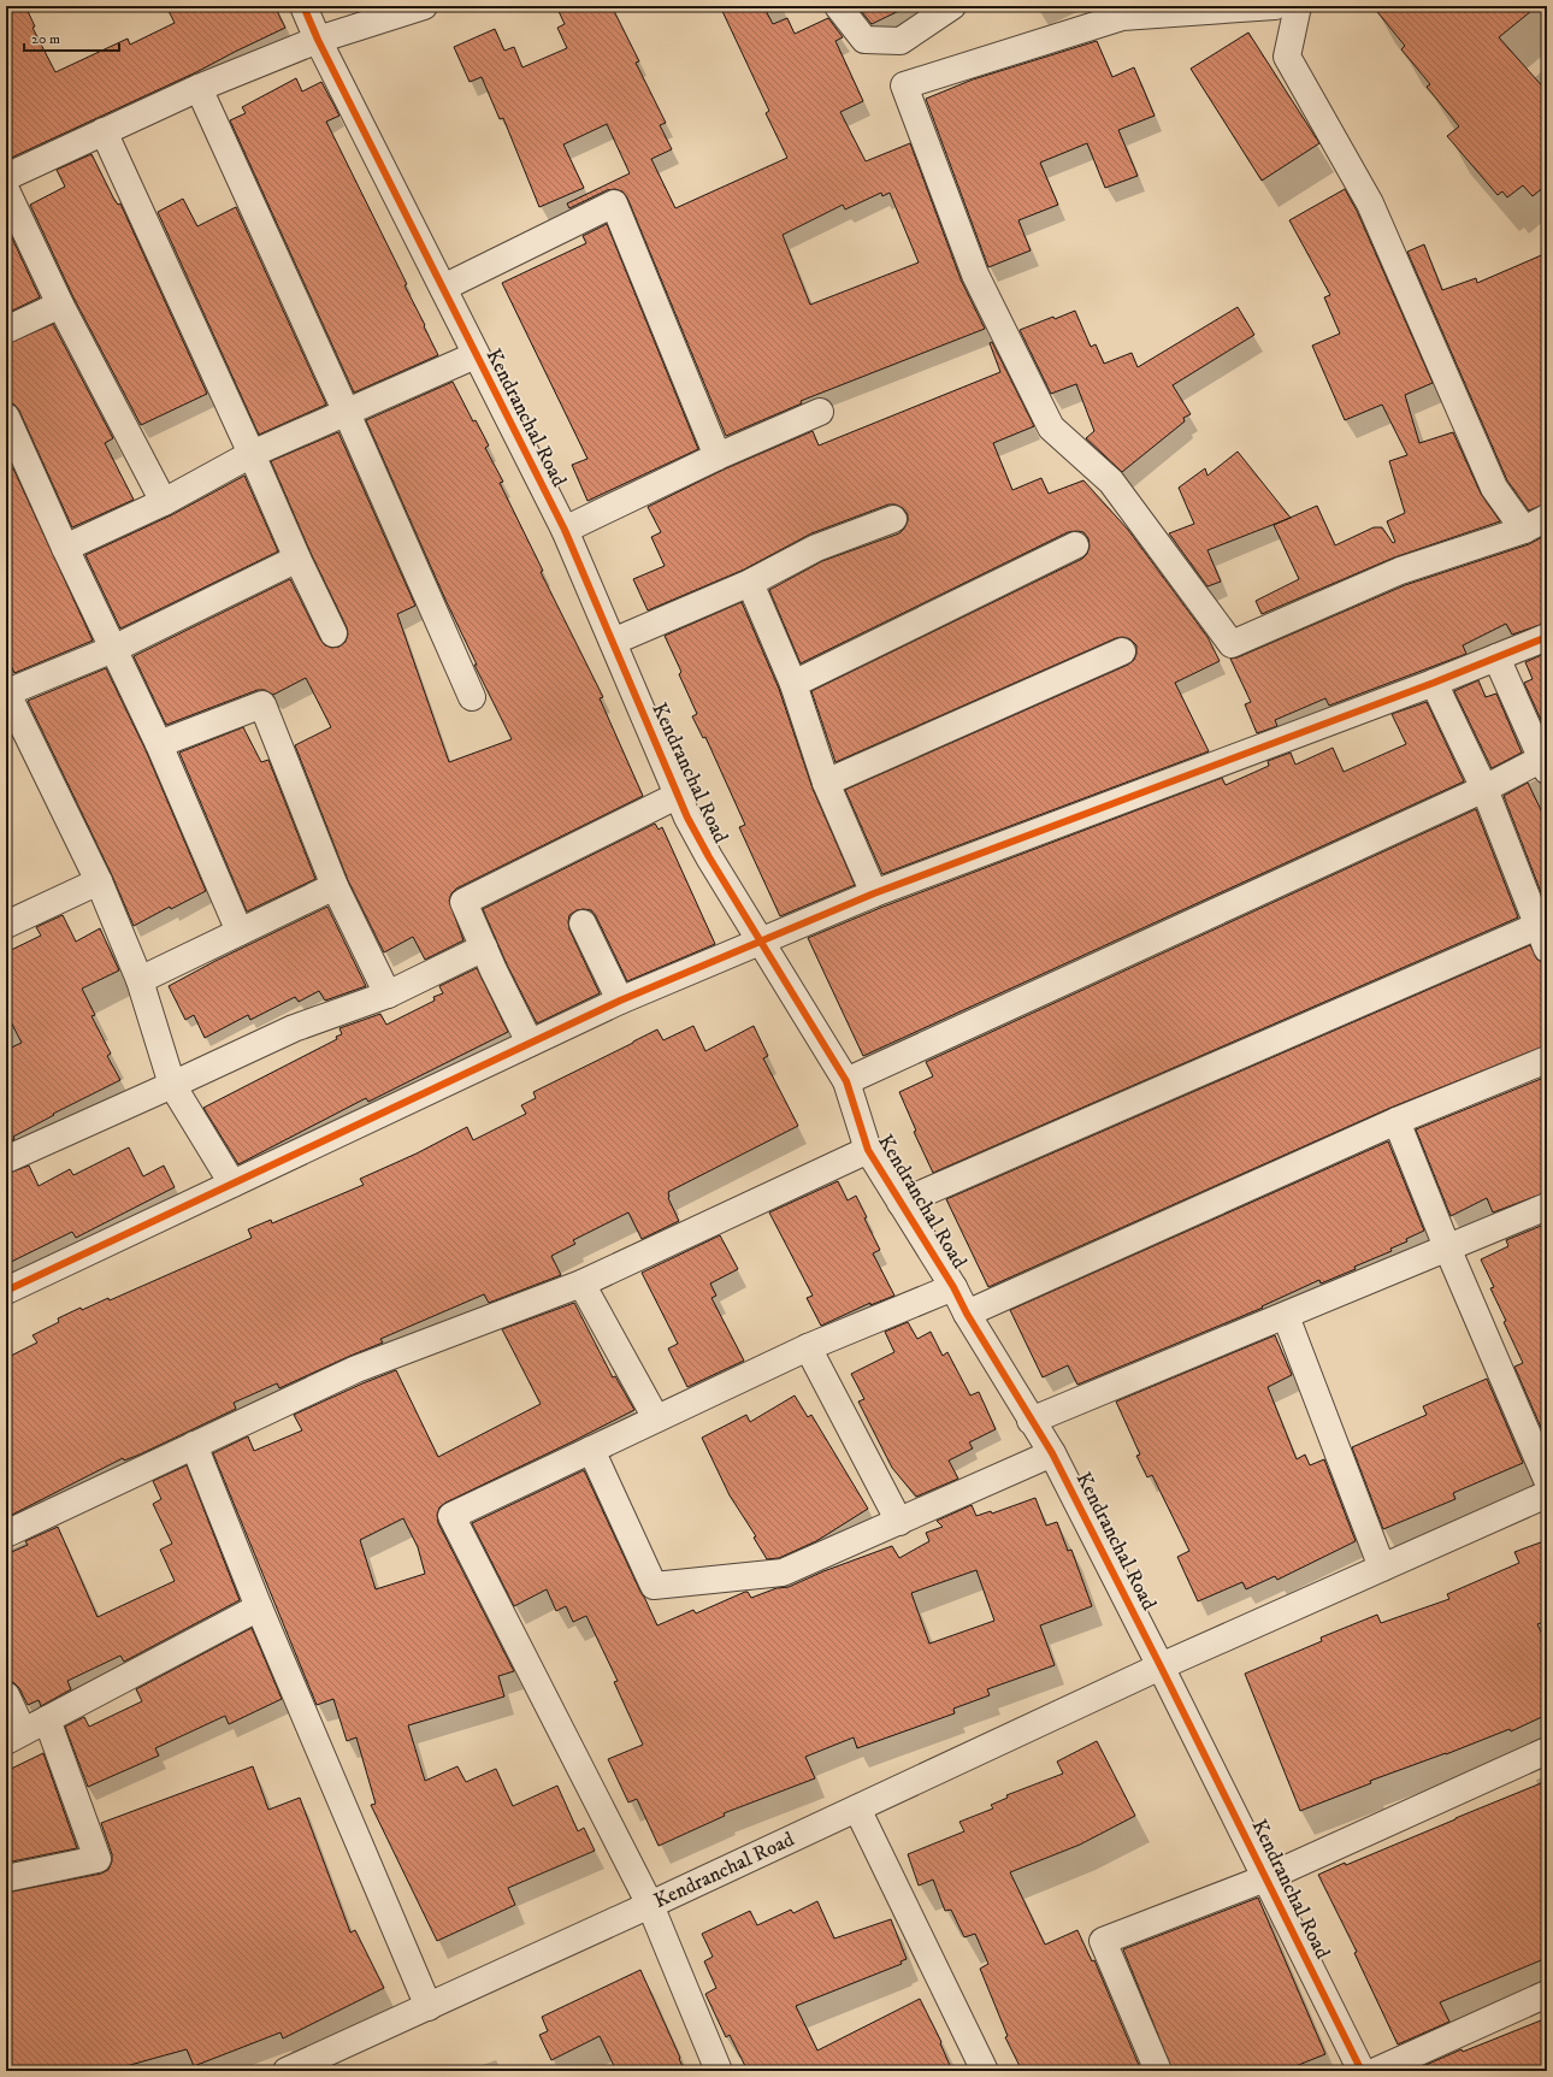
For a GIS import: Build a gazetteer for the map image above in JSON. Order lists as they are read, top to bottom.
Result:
{
  "streets": {
    "street": ["Kendranchal Road"]
  },
  "scale_bar": "20 m"
}
